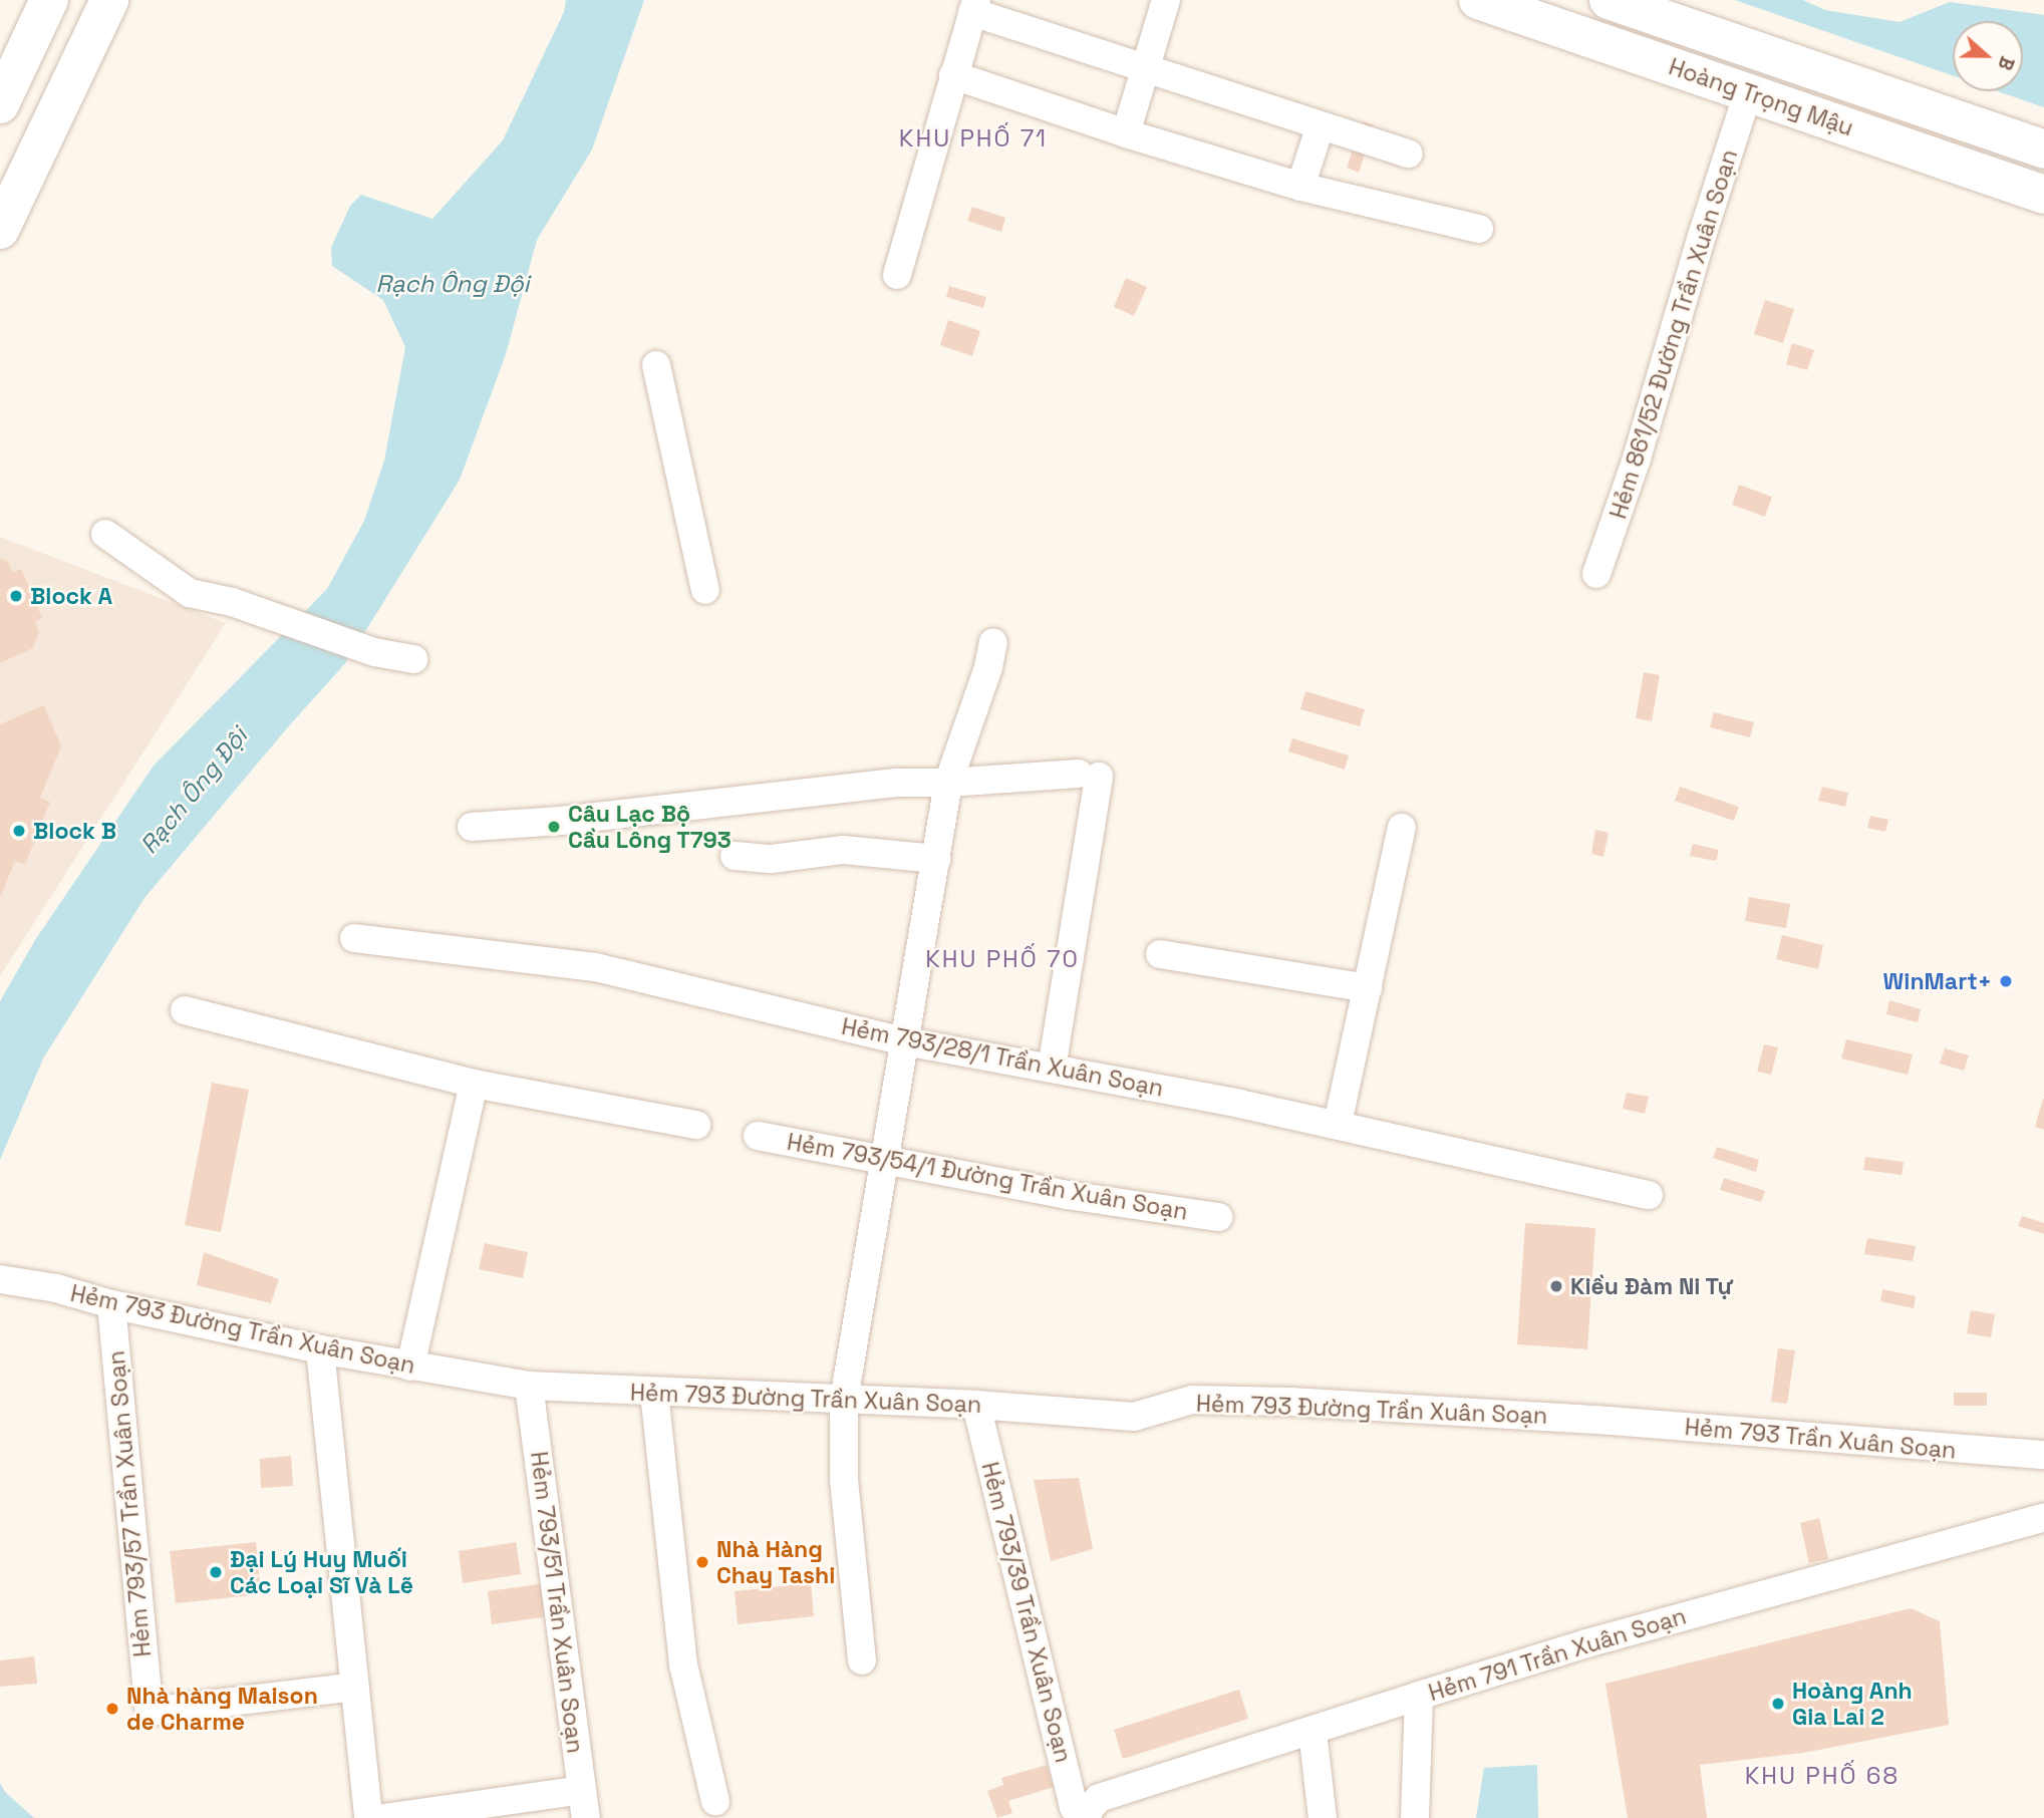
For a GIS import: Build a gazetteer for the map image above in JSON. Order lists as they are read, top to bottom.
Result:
{
  "streets": {
    "main road": ["Hoàng Trọng Mậu"],
    "street": [
      "Hẻm 861/52 Đường Trần Xuân Soạn",
      "Hẻm 793/28/1 Trần Xuân Soạn",
      "Hẻm 793/54/1 Đường Trần Xuân Soạn",
      "Hẻm 793 Đường Trần Xuân Soạn",
      "Hẻm 793 Trần Xuân Soạn",
      "Hẻm 793/57 Trần Xuân Soạn",
      "Hẻm 793/51 Trần Xuân Soạn",
      "Hẻm 793/39 Trần Xuân Soạn",
      "Hẻm 791 Trần Xuân Soạn"
    ]
  },
  "crossings": [
    ["Hoàng Trọng Mậu", "Hẻm 861/52 Đường Trần Xuân Soạn"],
    ["Hẻm 793 Đường Trần Xuân Soạn", "Hẻm 793 Trần Xuân Soạn"],
    ["Hẻm 793 Đường Trần Xuân Soạn", "Hẻm 793/57 Trần Xuân Soạn"],
    ["Hẻm 793 Đường Trần Xuân Soạn", "Hẻm 793/51 Trần Xuân Soạn"],
    ["Hẻm 793 Đường Trần Xuân Soạn", "Hẻm 793/39 Trần Xuân Soạn"],
    ["Hẻm 793/39 Trần Xuân Soạn", "Hẻm 791 Trần Xuân Soạn"]
  ],
  "districts": ["KHU PHỐ 71", "KHU PHỐ 70", "KHU PHỐ 68"],
  "water": ["Rạch Ông Đội"],
  "places": [
    "Block A",
    "Câu Lạc Bộ Cầu Lông T793",
    "Block B",
    "WinMart+",
    "Kiều Đàm Ni Tự",
    "Nhà Hàng Chay Tashi",
    "Đại Lý Huy Muối Các Loại Sĩ Và Lẽ",
    "Hoàng Anh Gia Lai 2",
    "Nhà hàng Maison de Charme"
  ],
  "north": "right"
}
